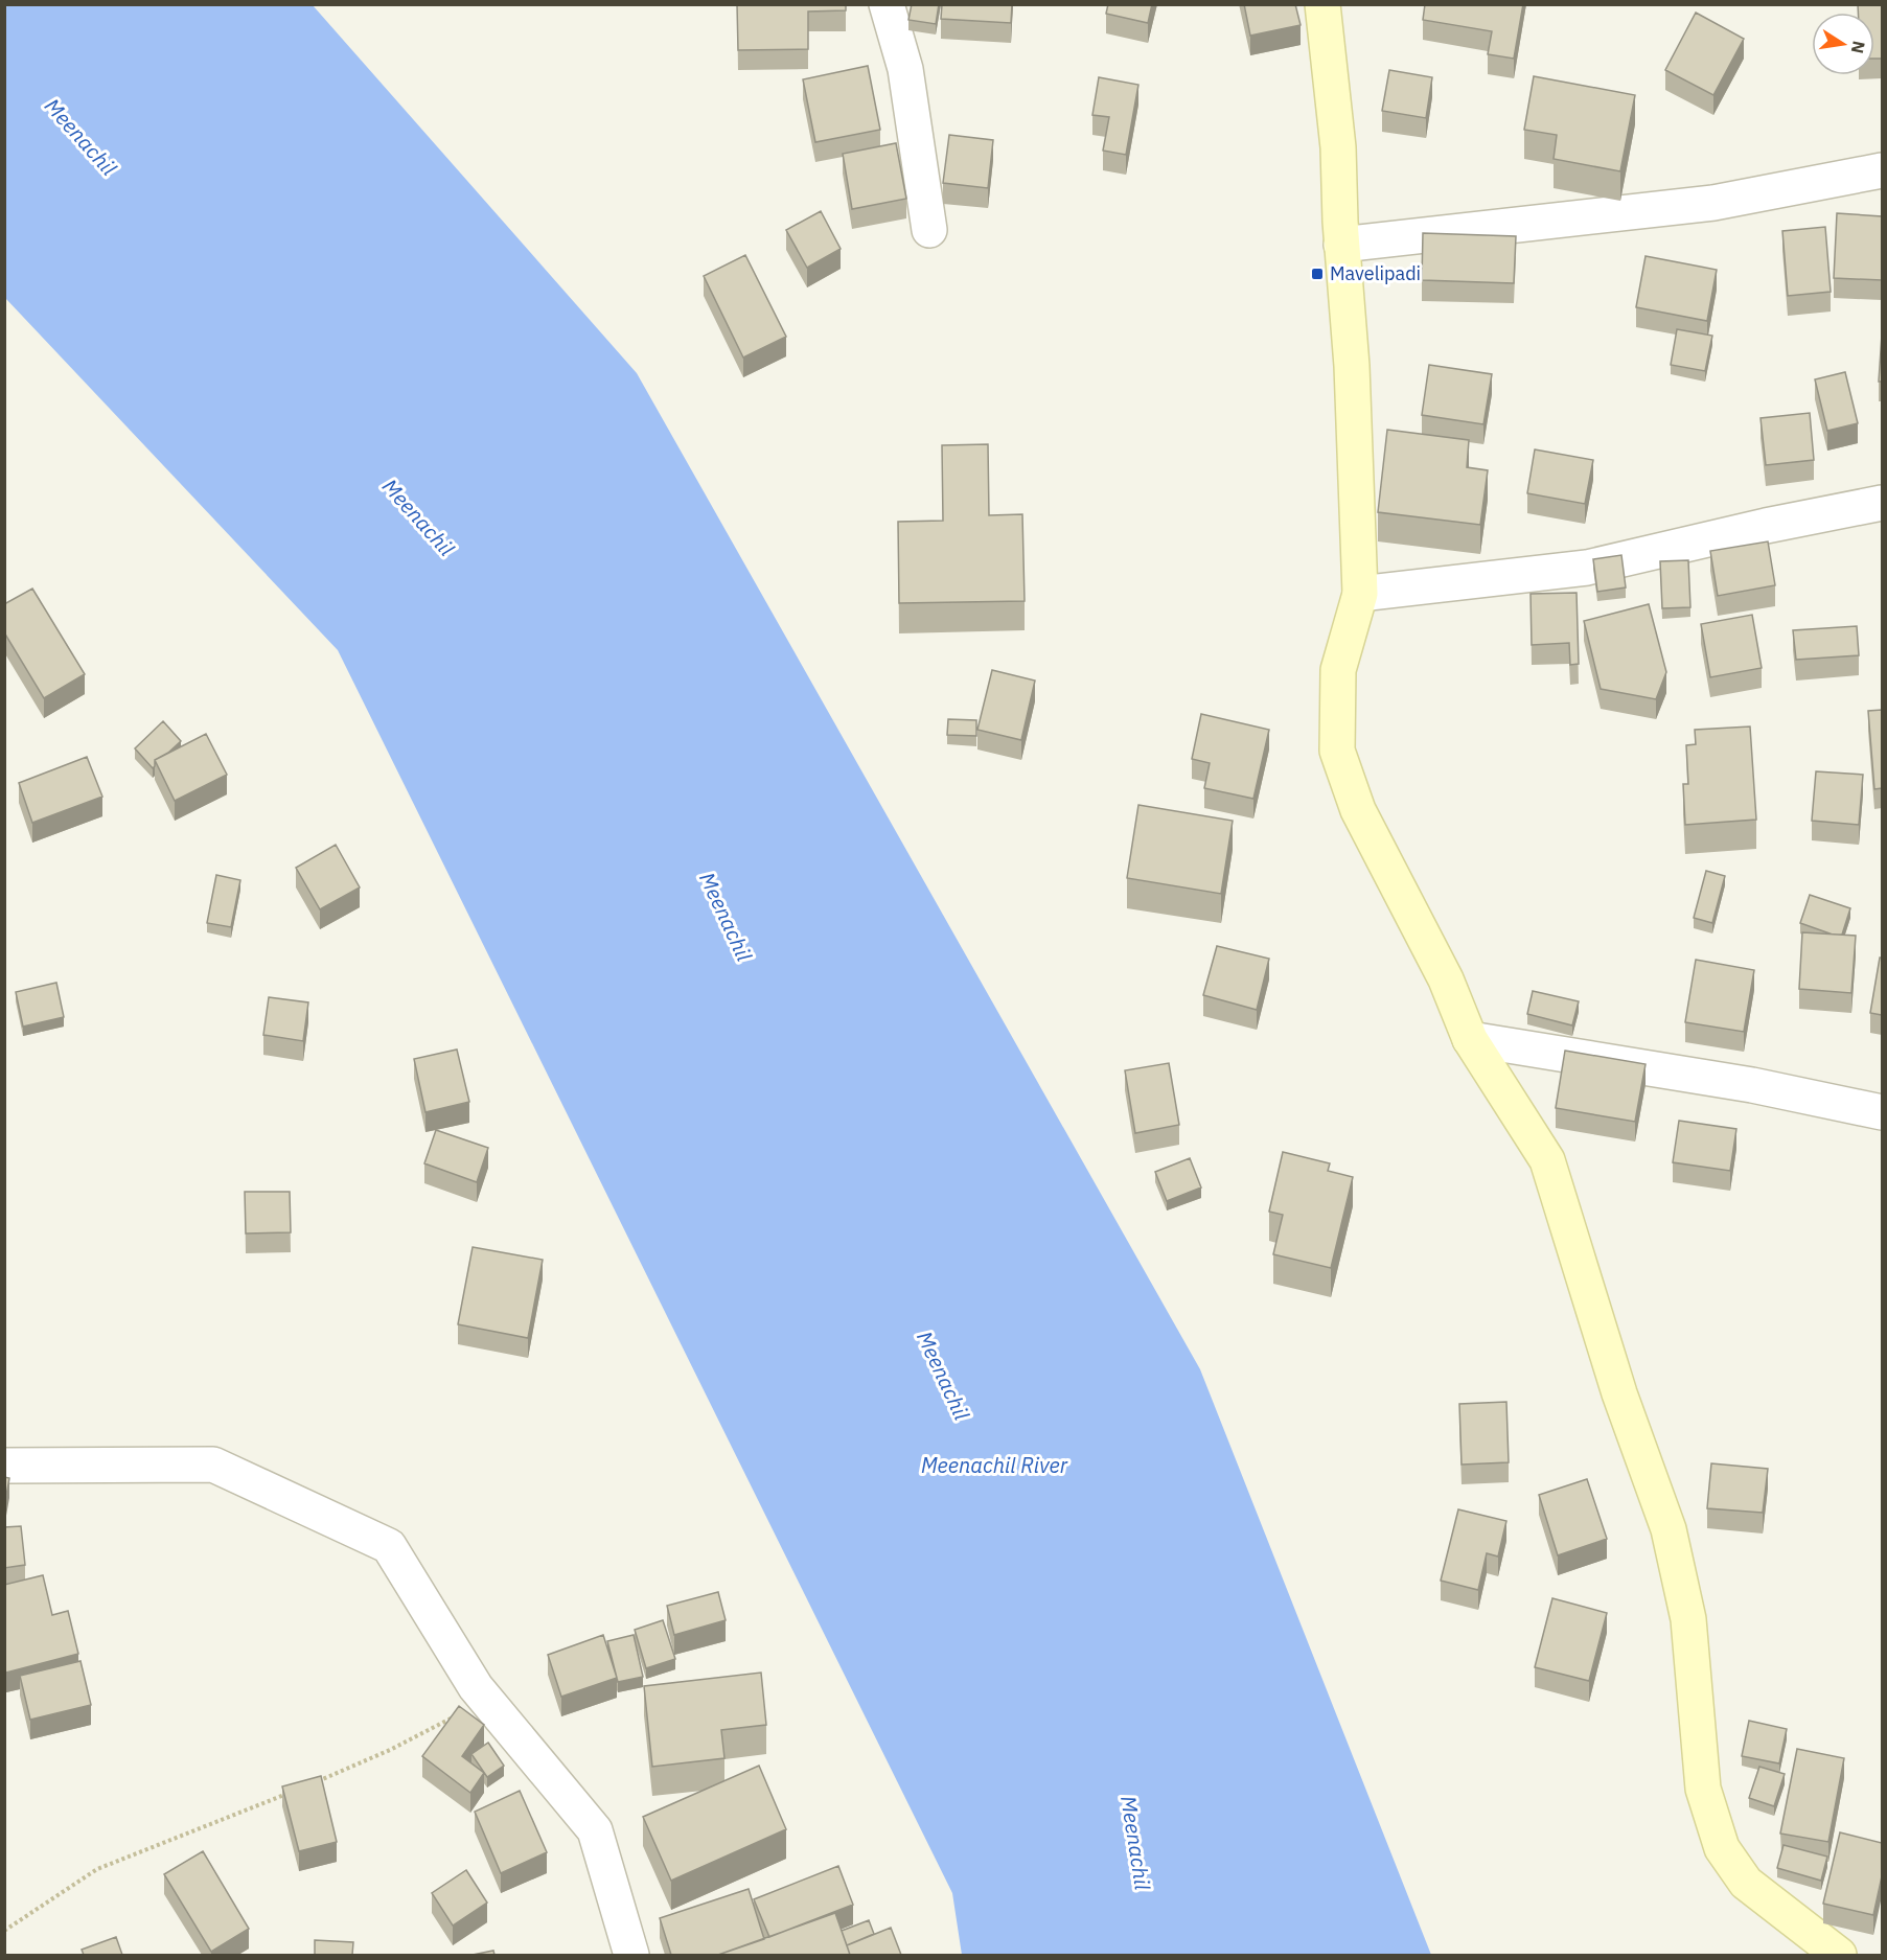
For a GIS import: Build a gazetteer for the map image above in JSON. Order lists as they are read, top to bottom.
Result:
{
  "water": ["Meenachil", "Meenachil River"],
  "places": {
    "transit": ["Mavelipadi"]
  },
  "north": "right"
}
